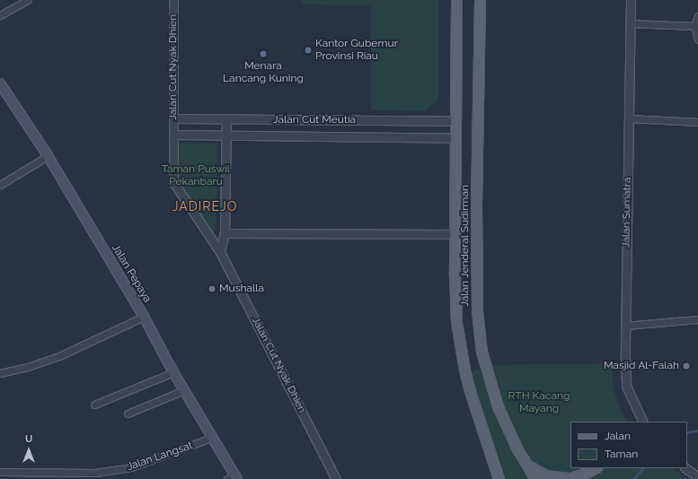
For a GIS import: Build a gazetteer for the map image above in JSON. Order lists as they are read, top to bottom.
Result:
{
  "streets": {
    "main road": ["Jalan Jenderal Sudirman", "Jalan Pepaya"],
    "street": [
      "Jalan Cut Nyak Dhien",
      "Jalan Cut Meutia",
      "Jalan Sumatra",
      "Jalan Langsat"
    ]
  },
  "crossings": [
    ["Jalan Cut Nyak Dhien", "Jalan Cut Meutia"],
    ["Jalan Cut Meutia", "Jalan Jenderal Sudirman"],
    ["Jalan Pepaya", "Jalan Langsat"]
  ],
  "districts": ["JADIREJO"],
  "parks": ["Taman Puswil Pekanbaru", "RTH Kacang Mayang"],
  "places": [
    "Kantor Gubernur Provinsi Riau",
    "Menara Lancang Kuning",
    "Mushalla",
    "Masjid Al-Falah"
  ],
  "legend": ["Jalan", "Taman"],
  "north": "top"
}
